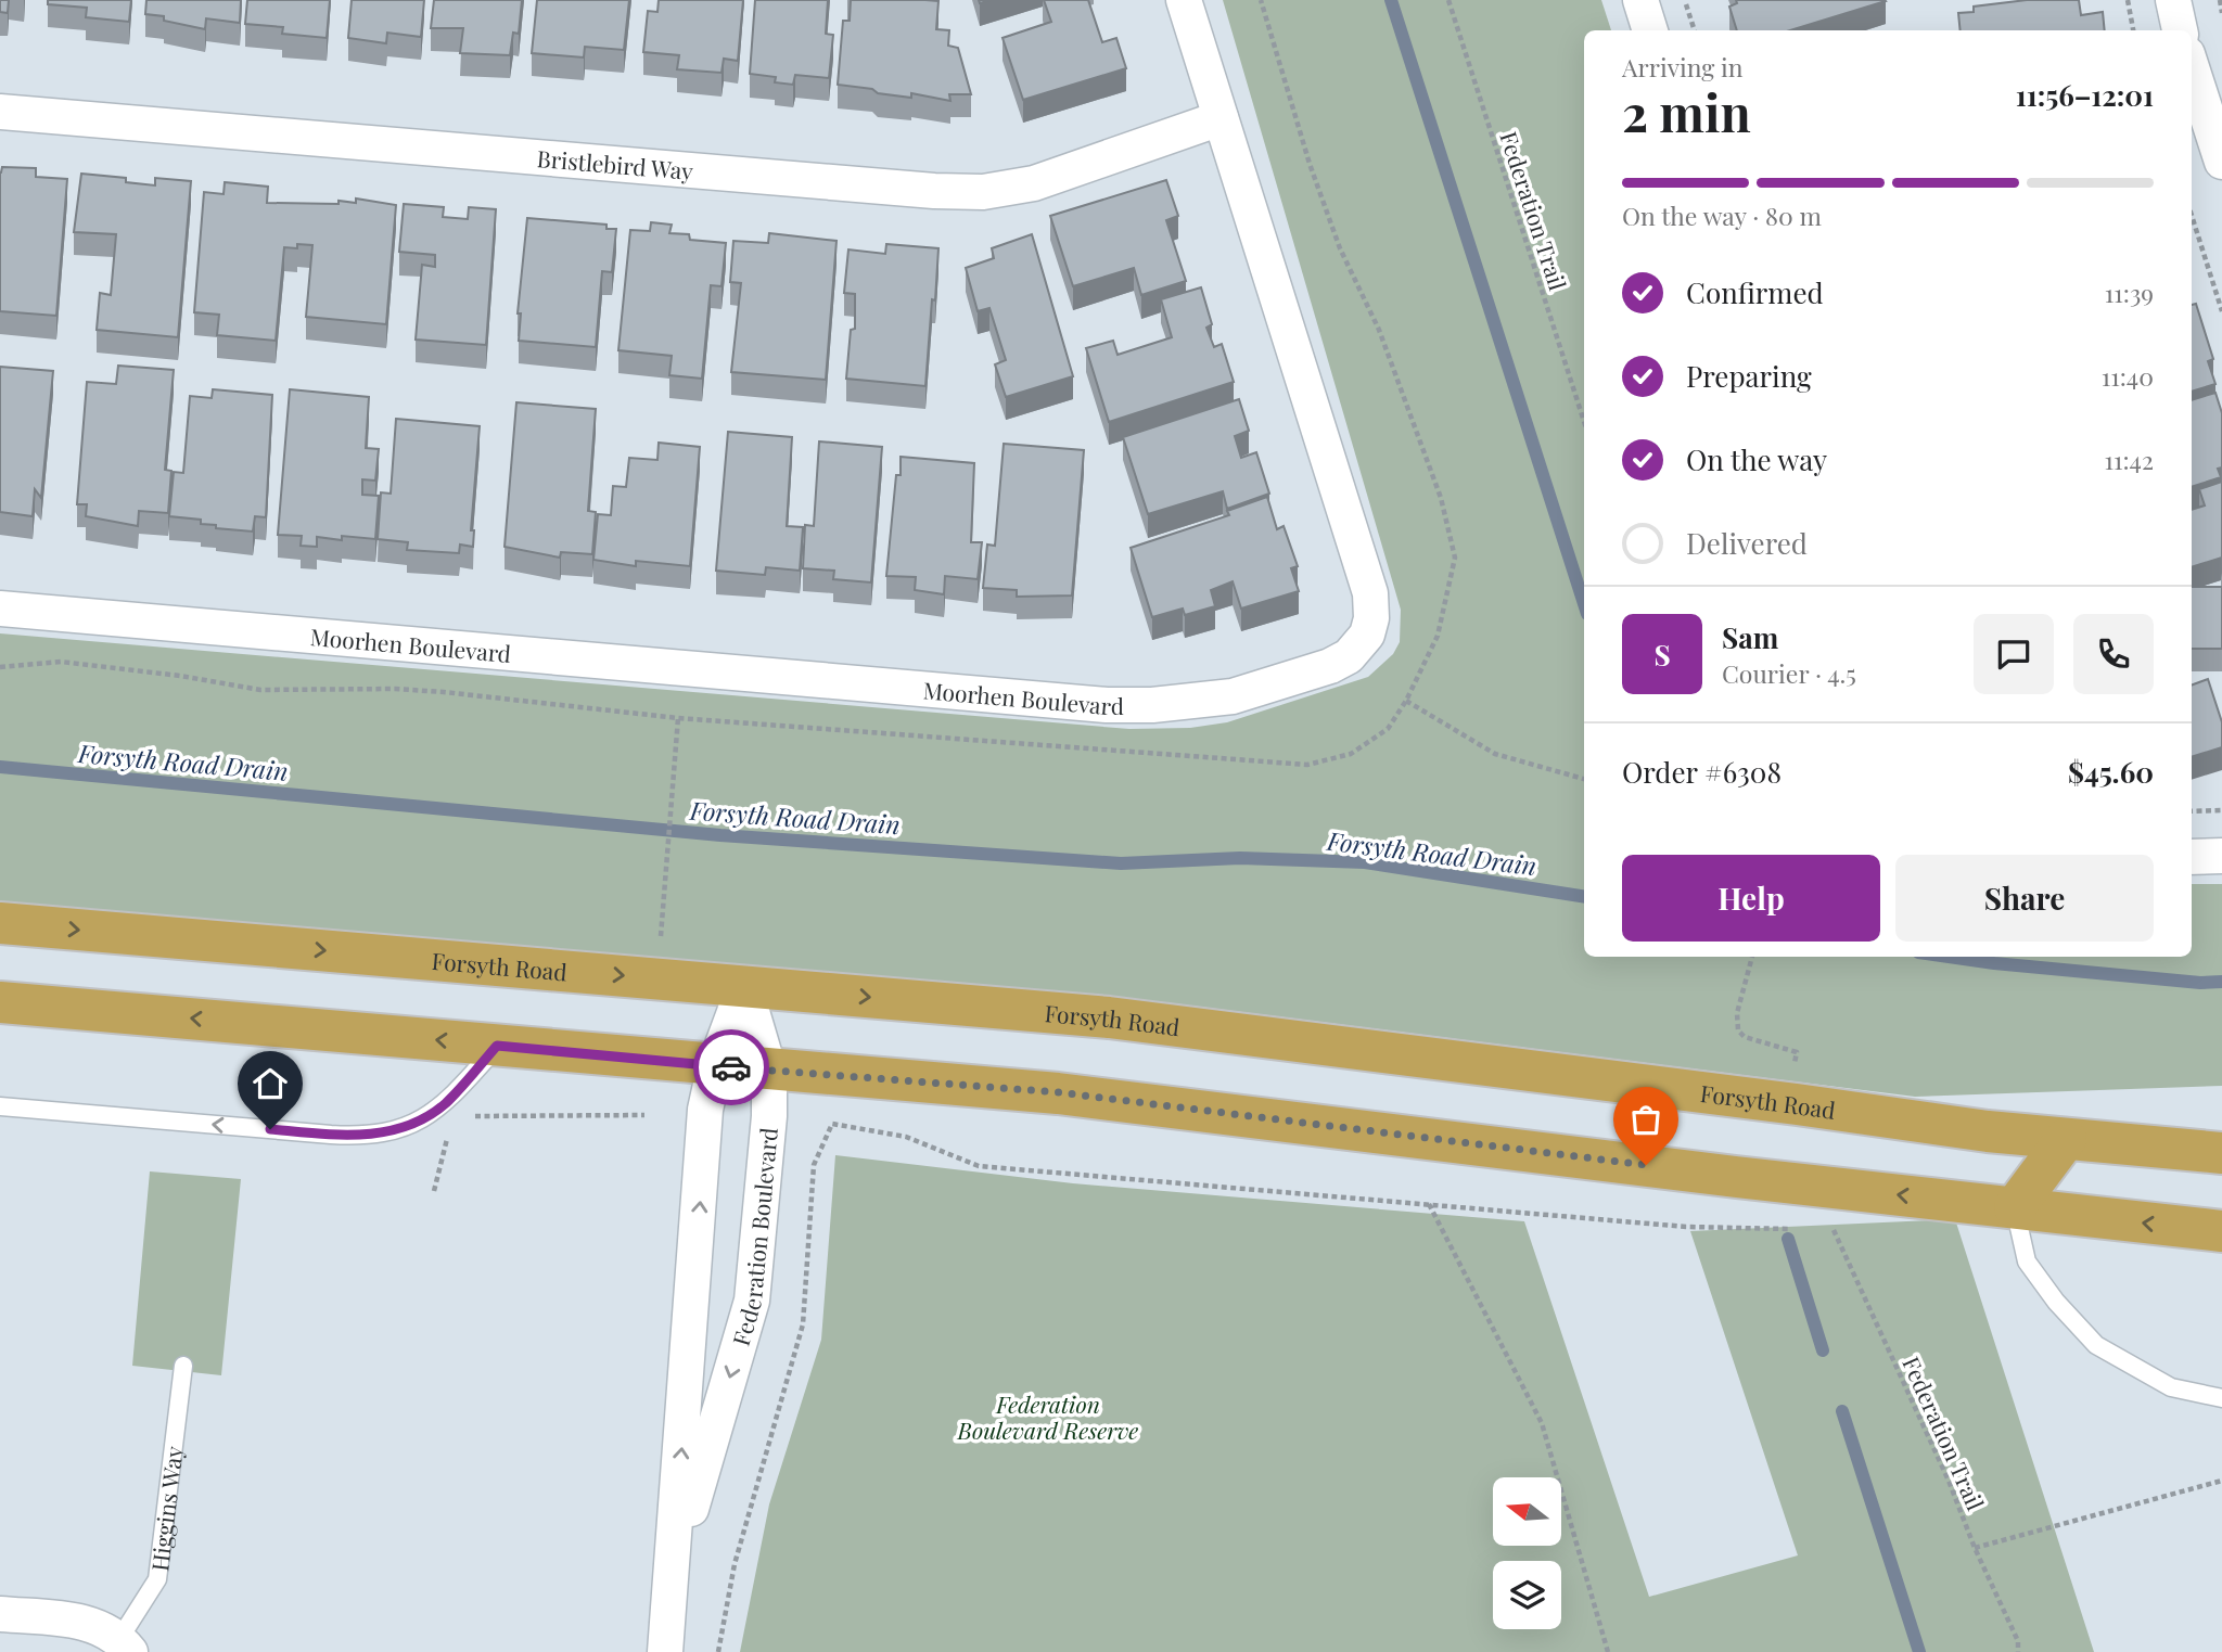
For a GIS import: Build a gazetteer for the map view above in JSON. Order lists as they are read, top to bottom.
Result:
{
  "streets": {
    "highway": ["Forsyth Road"],
    "street": [
      "Bristlebird Way",
      "Moorhen Boulevard",
      "Federation Boulevard",
      "Higgins Way"
    ],
    "path": ["Federation Trail"]
  },
  "crossings": [
    ["Bristlebird Way", "Moorhen Boulevard"],
    ["Forsyth Road", "Federation Boulevard"]
  ],
  "water": ["Forsyth Road Drain"],
  "parks": ["Federation Boulevard Reserve"],
  "north": "left",
  "page": {
    "heading": ["2 min", "Arriving in", "11:56–12:01"],
    "panel": [
      "Sam",
      "Courier · 4.5",
      "Order #6308",
      "$45.60"
    ],
    "bar": "On the way · 80 m",
    "list": [
      ["Confirmed", "11:39"],
      ["Preparing", "11:40"],
      ["On the way", "11:42"],
      "Delivered"
    ],
    "round": "S",
    "buttons": ["Help", "Share"]
  }
}
